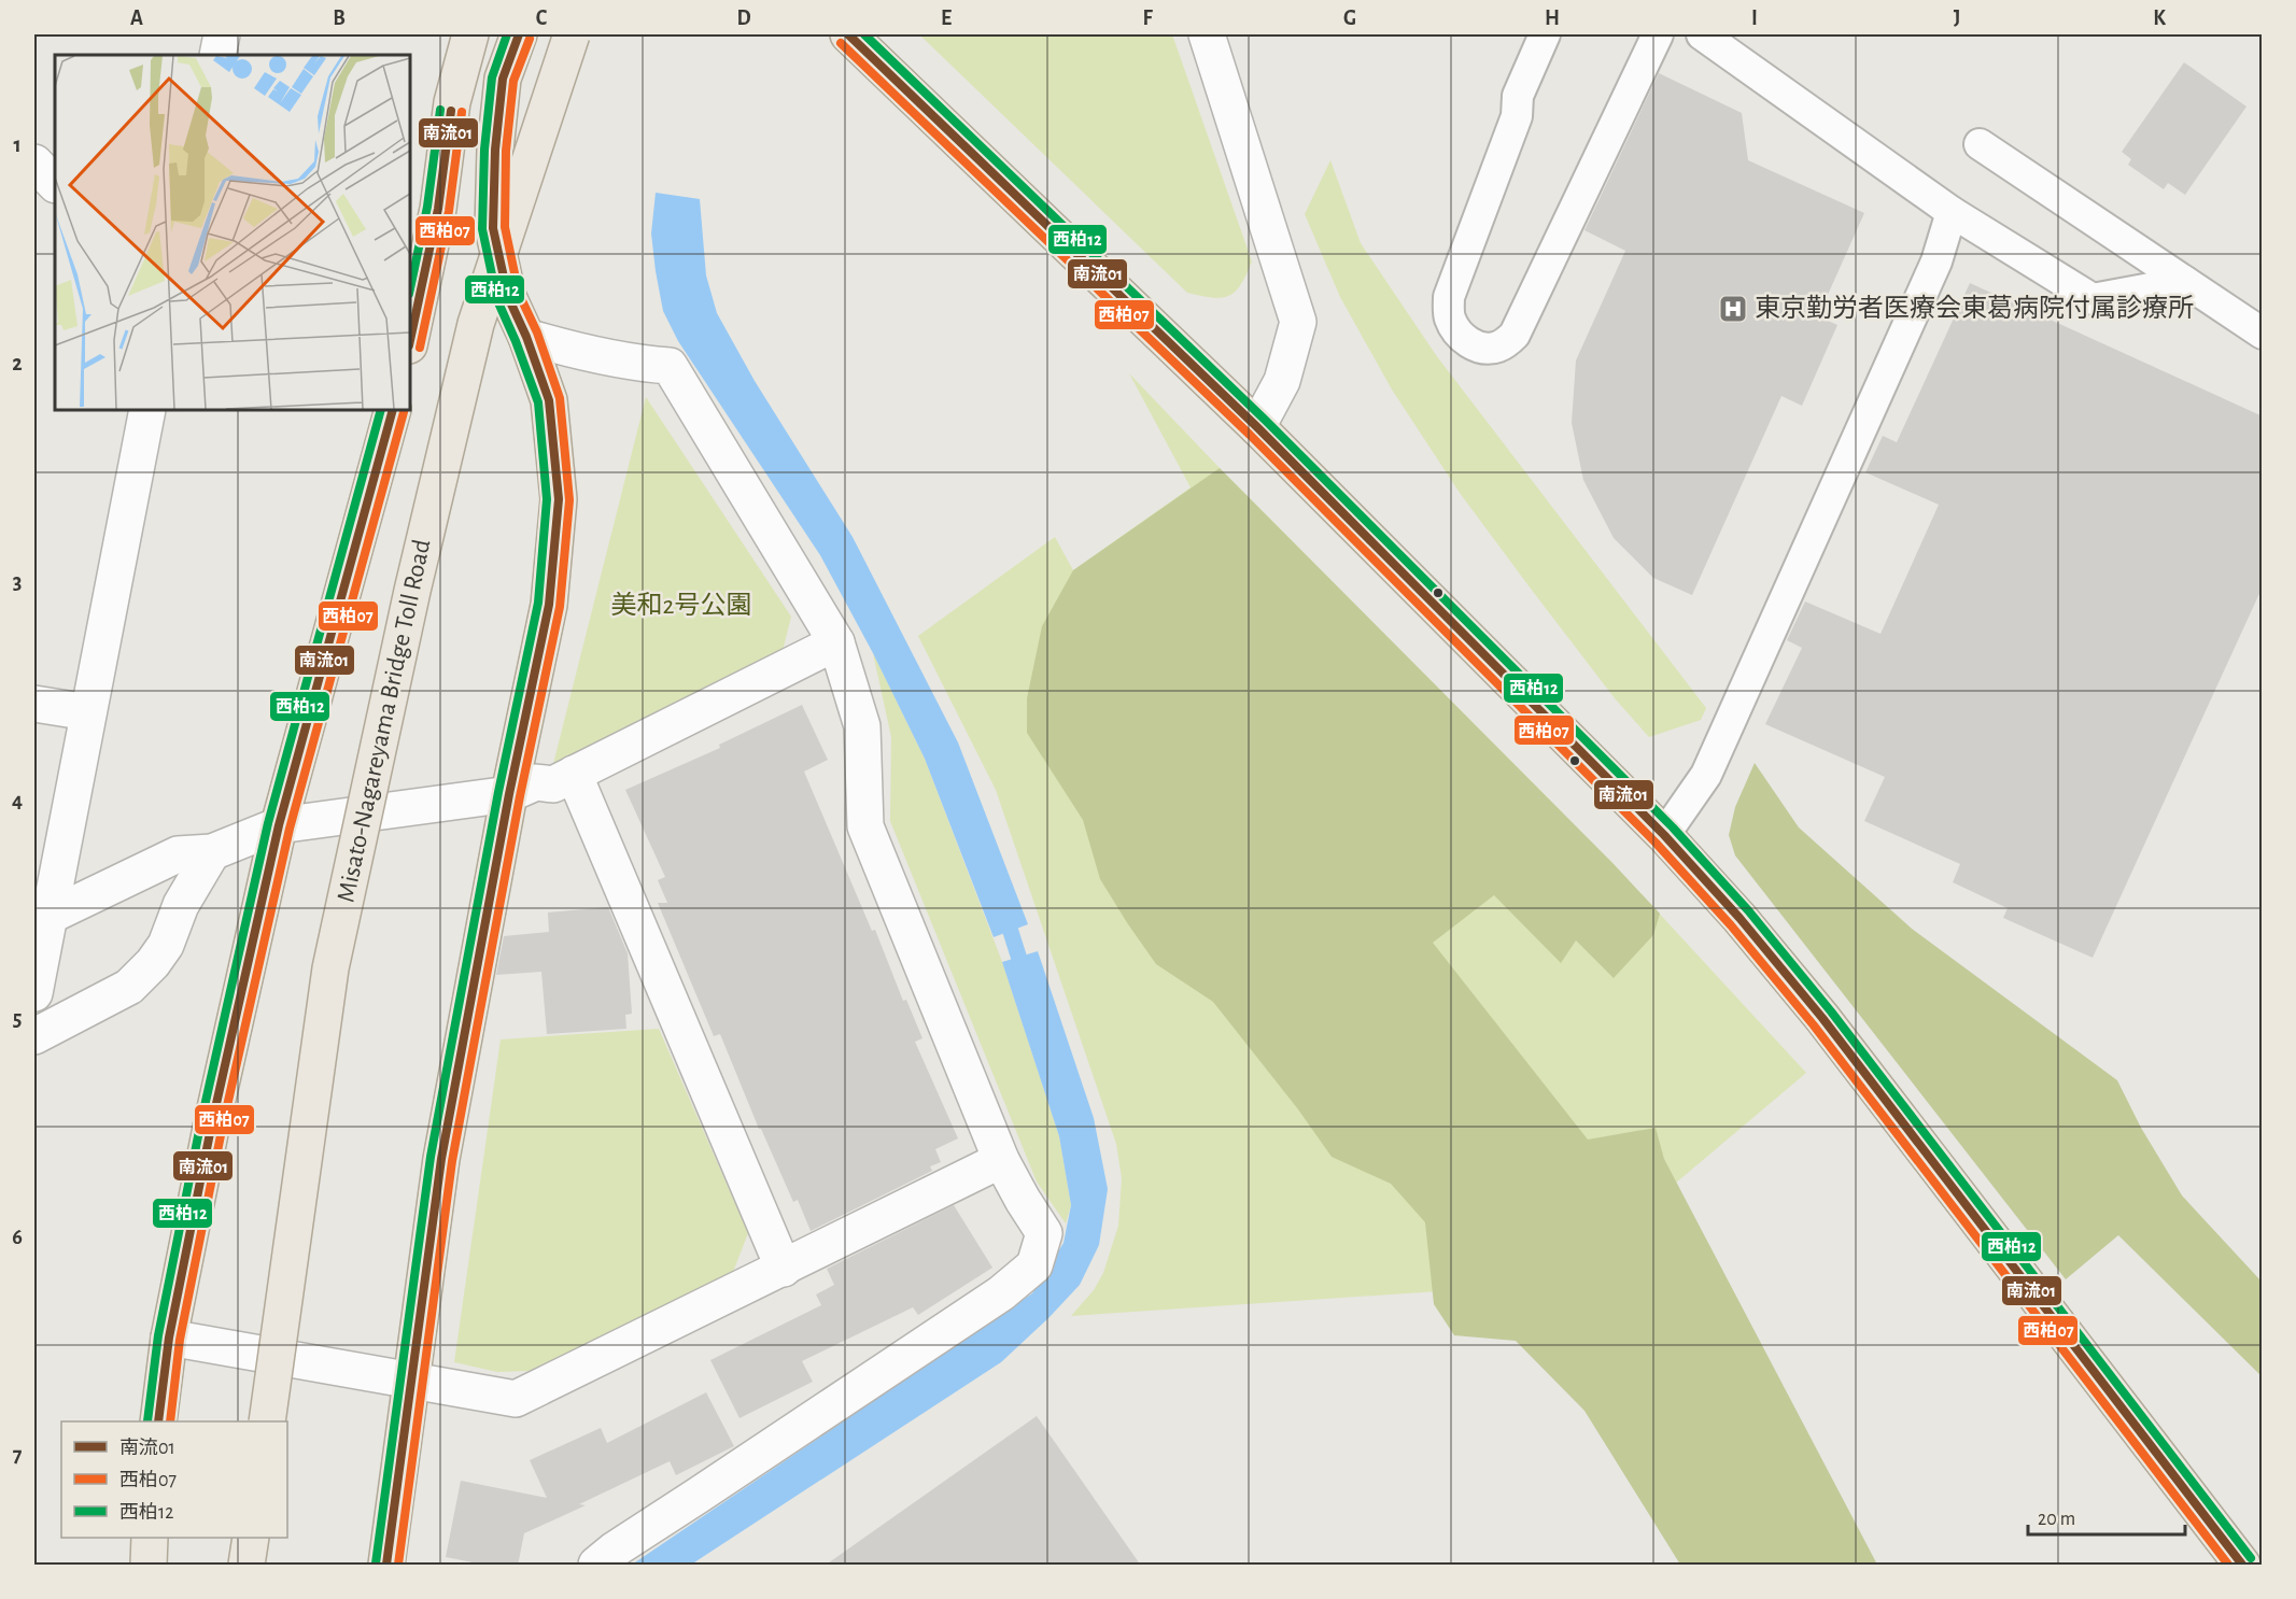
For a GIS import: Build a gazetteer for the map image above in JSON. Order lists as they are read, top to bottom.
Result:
{
  "streets": {
    "main road": ["Misato-Nagareyama Bridge Toll Road"]
  },
  "parks": ["美和2号公園"],
  "places": {
    "hospital": ["東京勤労者医療会東葛病院付属診療所"]
  },
  "lines": ["transit line 南流01", "transit line 西柏12", "transit line 西柏07"],
  "legend": ["南流01", "西柏07", "西柏12"],
  "scale_bar": "20 m",
  "grid": {
    "columns": [
      "A",
      "B",
      "C",
      "D",
      "E",
      "F",
      "G",
      "H",
      "I",
      "J",
      "K"
    ],
    "rows": [
      "1",
      "2",
      "3",
      "4",
      "5",
      "6",
      "7"
    ]
  }
}
